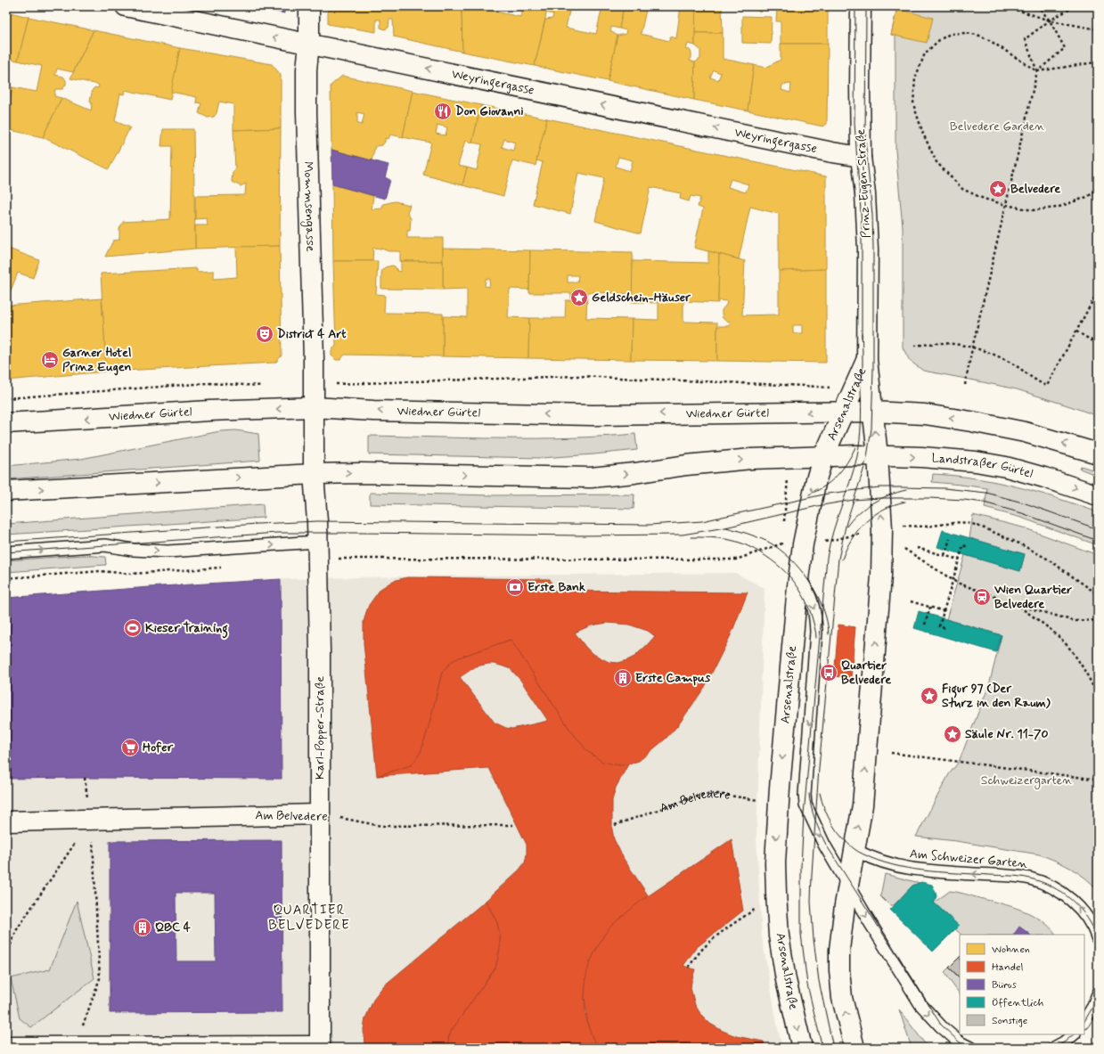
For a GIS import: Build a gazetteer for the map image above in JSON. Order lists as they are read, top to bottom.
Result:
{
  "streets": {
    "main road": [
      "Weyringergasse",
      "Prinz-Eugen-Straße",
      "Mommsengasse",
      "Arsenalstraße",
      "Wiedner Gürtel",
      "Landstraßer Gürtel",
      "Karl-Popper-Straße",
      "Am Belvedere"
    ],
    "lane": ["Am Schweizer Garten"]
  },
  "crossings": [
    ["Weyringergasse", "Prinz-Eugen-Straße"],
    ["Weyringergasse", "Mommsengasse"],
    ["Prinz-Eugen-Straße", "Arsenalstraße"],
    ["Mommsengasse", "Wiedner Gürtel"],
    ["Mommsengasse", "Karl-Popper-Straße"],
    ["Arsenalstraße", "Wiedner Gürtel"],
    ["Arsenalstraße", "Landstraßer Gürtel"],
    ["Arsenalstraße", "Am Belvedere"],
    ["Arsenalstraße", "Am Schweizer Garten"],
    ["Wiedner Gürtel", "Karl-Popper-Straße"],
    ["Karl-Popper-Straße", "Am Belvedere"]
  ],
  "one_way": ["Weyringergasse", "Am Schweizer Garten"],
  "districts": ["QUARTIER BELVEDERE"],
  "parks": ["Belvedere Garden", "Schweizergarten"],
  "places": {
    "restaurant": ["Don Giovanni"],
    "place": [
      "Belvedere",
      "Geldschein-Häuser",
      "Figur 97 (Der Sturz in den Raum)",
      "Säule Nr. 11-70"
    ],
    "theatre": ["District 4 Art"],
    "hotel": ["Garner Hotel Prinz Eugen"],
    "bank": ["Erste Bank"],
    "station": ["Wien Quartier Belvedere"],
    "sports": ["Kieser Training"],
    "bus stop": ["Quartier Belvedere"],
    "building": ["Erste Campus", "QBC 4"],
    "supermarket": ["Hofer"]
  },
  "legend": [
    "Wohnen",
    "Handel",
    "Büros",
    "Öffentlich",
    "Sonstige"
  ]
}
